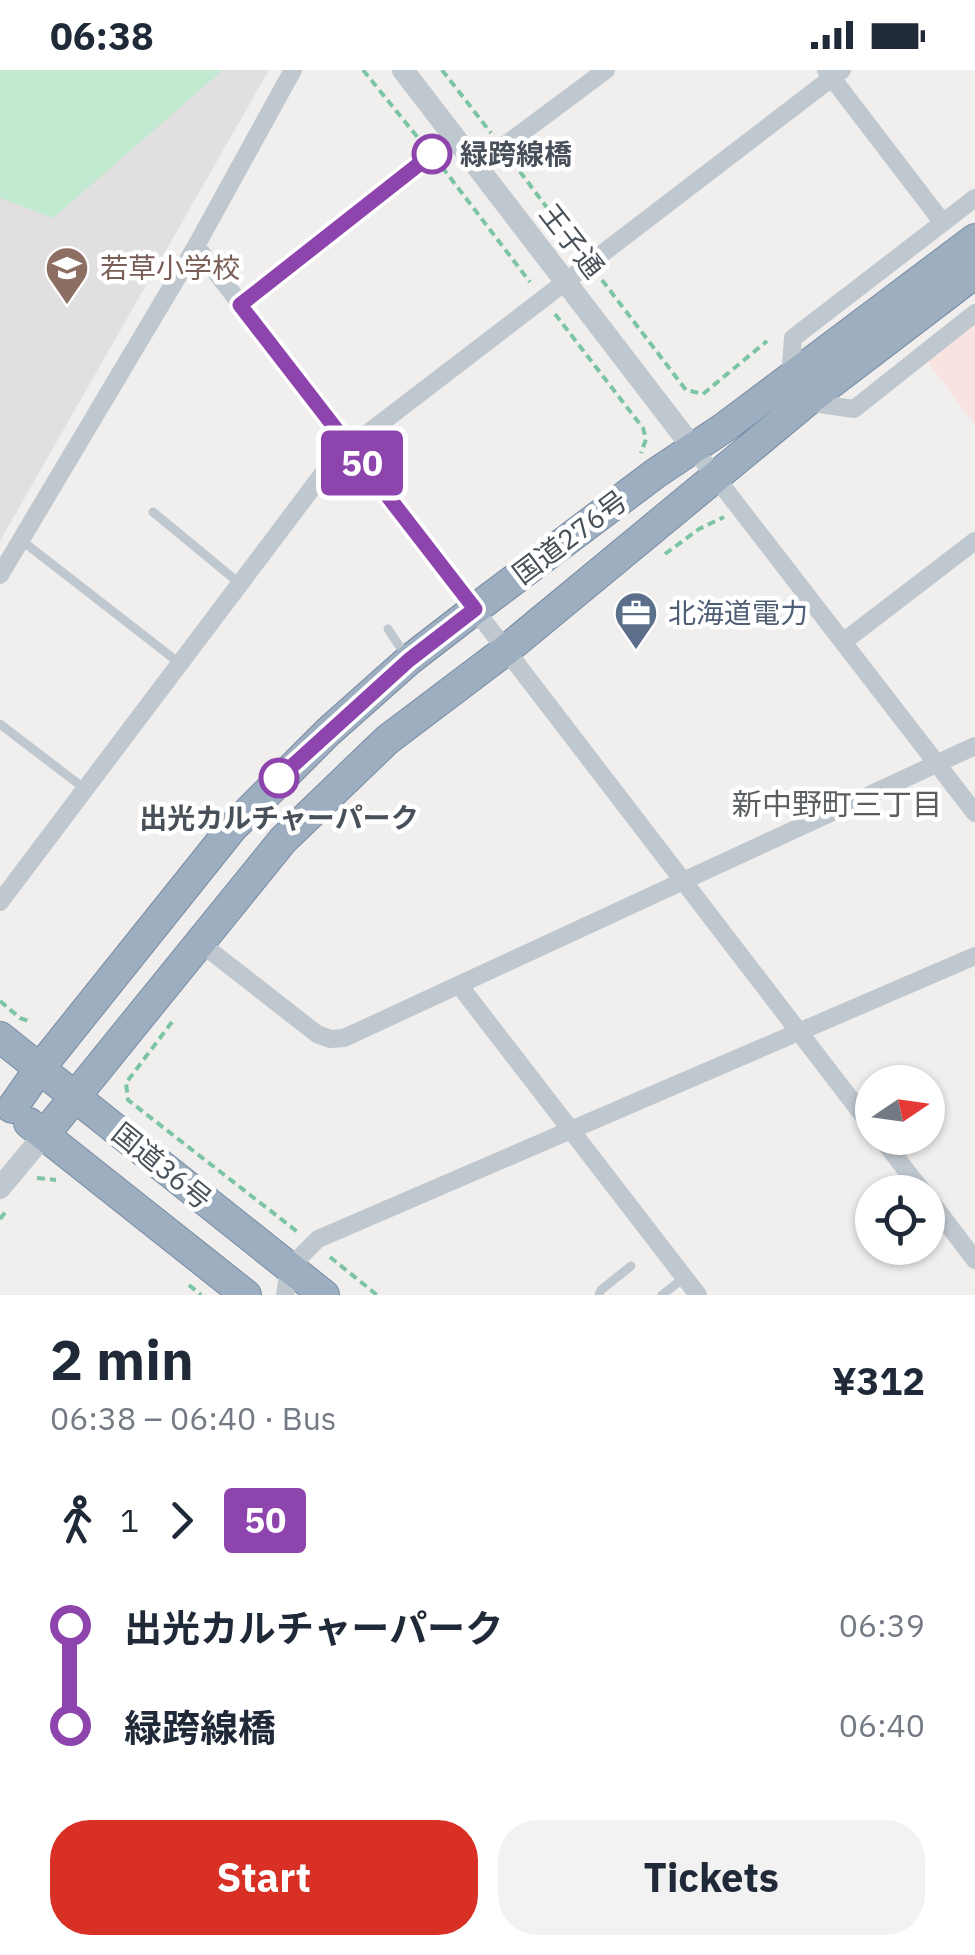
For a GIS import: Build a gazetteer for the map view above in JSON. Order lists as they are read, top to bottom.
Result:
{
  "streets": {
    "highway": ["国道276号", "国道36号"],
    "street": ["王子通"]
  },
  "crossings": [
    ["王子通", "国道276号"],
    ["国道276号", "国道36号"]
  ],
  "districts": ["新中野町三丁目"],
  "places": {
    "other": ["緑跨線橋", "出光カルチャーパーク"],
    "school or university": ["若草小学校"],
    "office": ["北海道電力"]
  },
  "lines": ["bus line 50"],
  "north": "right",
  "page": {
    "status": "06:38",
    "on_map": "50",
    "heading": ["2 min", "06:38 – 06:40 · Bus", "¥312"],
    "legs": ["1", "50"],
    "list": [
      {
        "name": "出光カルチャーパーク",
        "value": "06:39"
      },
      {
        "name": "緑跨線橋",
        "value": "06:40"
      }
    ],
    "buttons": ["Start", "Tickets"]
  }
}
